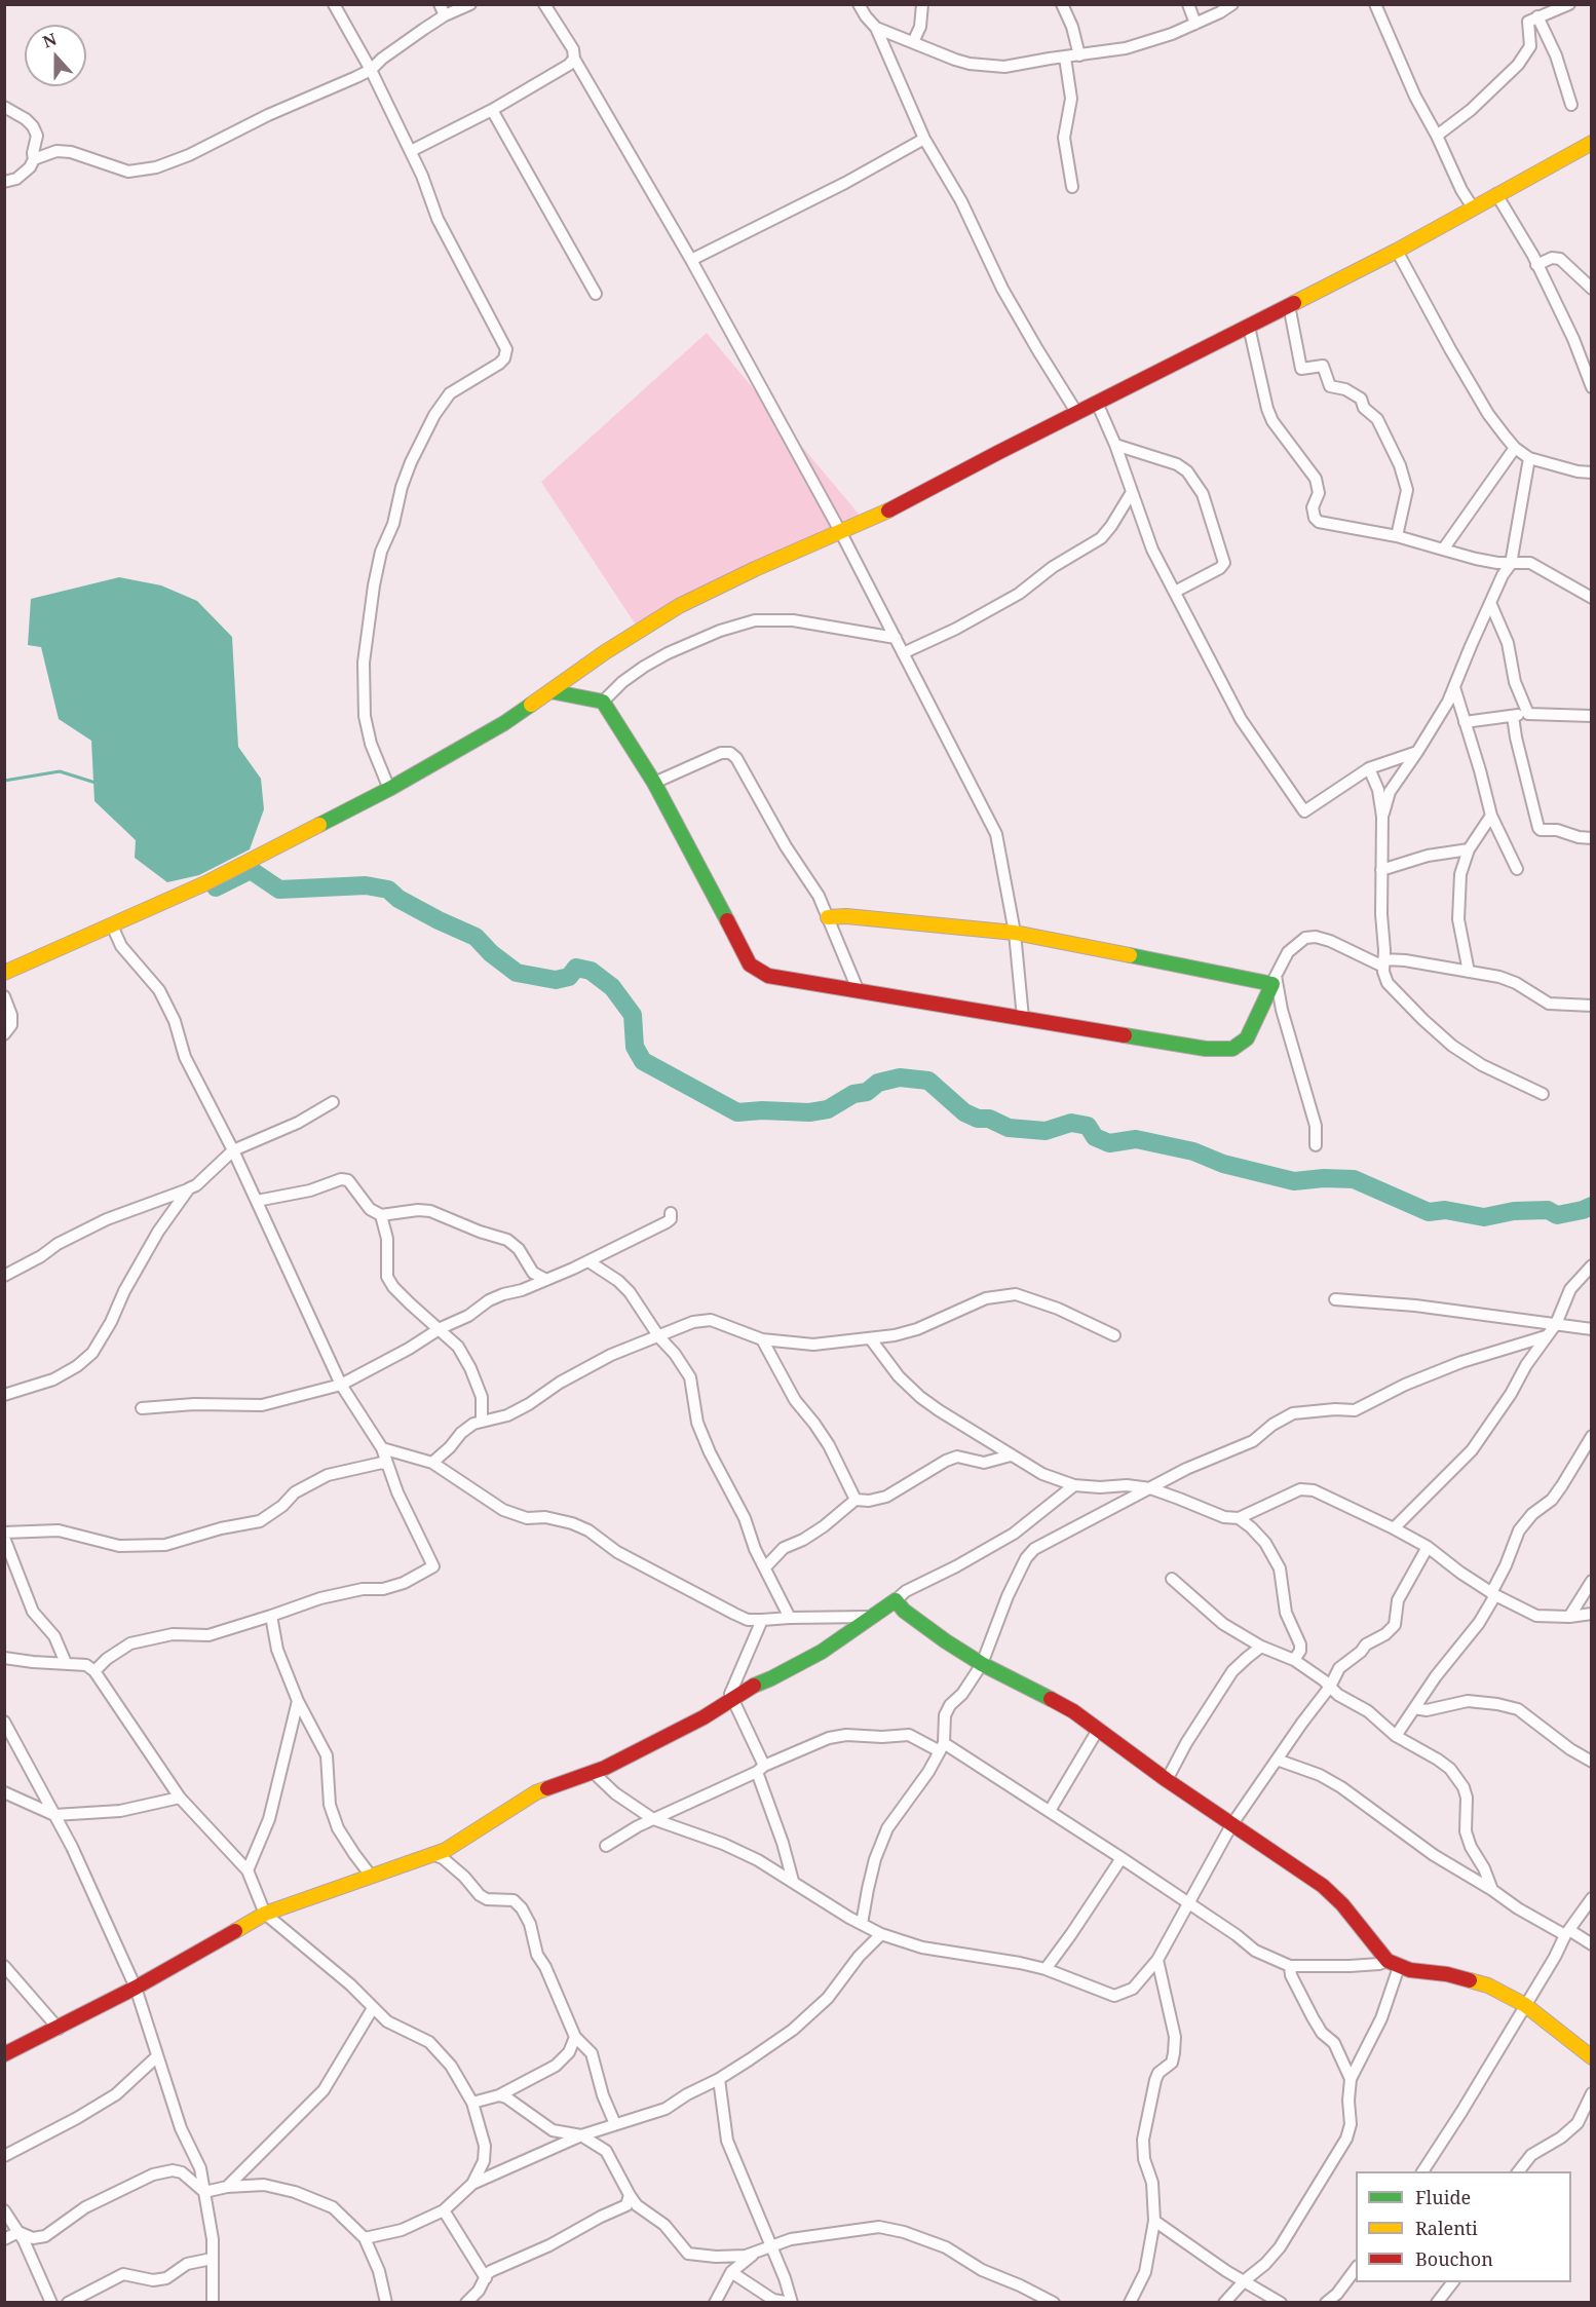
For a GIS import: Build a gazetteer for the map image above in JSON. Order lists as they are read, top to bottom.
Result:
{
  "legend": ["Fluide", "Ralenti", "Bouchon"],
  "north": "top"
}
